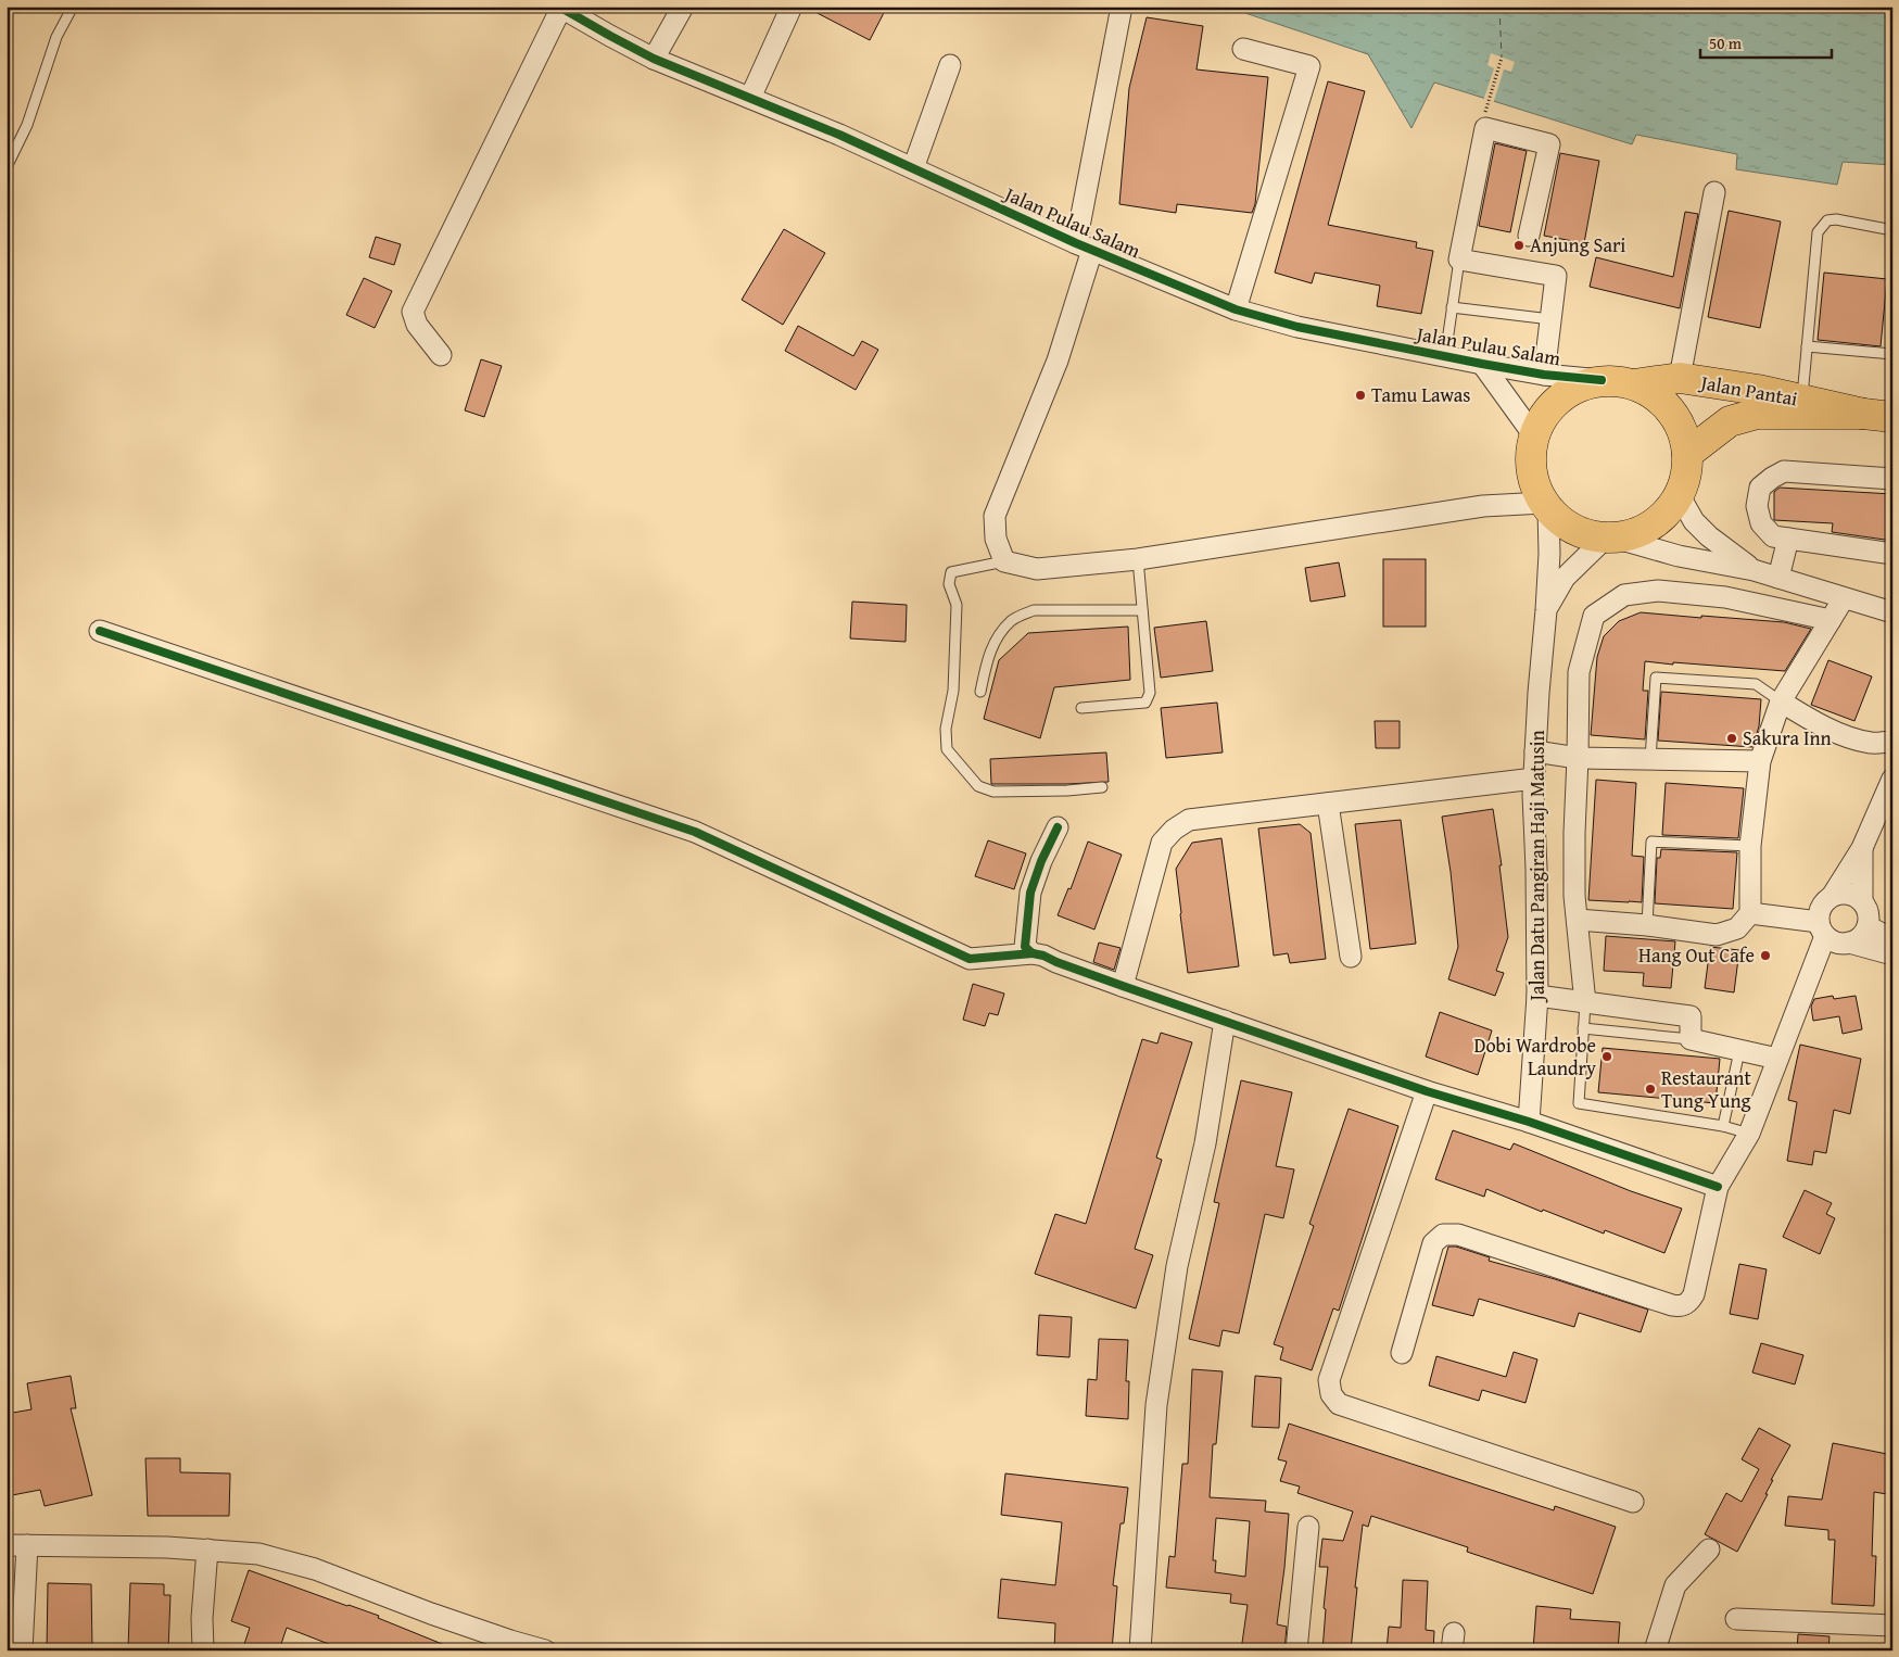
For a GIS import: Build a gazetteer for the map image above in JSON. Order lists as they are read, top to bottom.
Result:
{
  "streets": {
    "main road": ["Jalan Pantai"],
    "street": ["Jalan Pulau Salam", "Jalan Datu Pangiran Haji Matusin"]
  },
  "crossings": [
    ["Jalan Pulau Salam", "Jalan Pantai"],
    ["Jalan Pulau Salam", "Jalan Datu Pangiran Haji Matusin"],
    ["Jalan Pantai", "Jalan Datu Pangiran Haji Matusin"]
  ],
  "places": [
    "Anjung Sari",
    "Tamu Lawas",
    "Sakura Inn",
    "Hang Out Cafe",
    "Dobi Wardrobe Laundry",
    "Restaurant Tung Yung"
  ],
  "scale_bar": "50 m"
}
